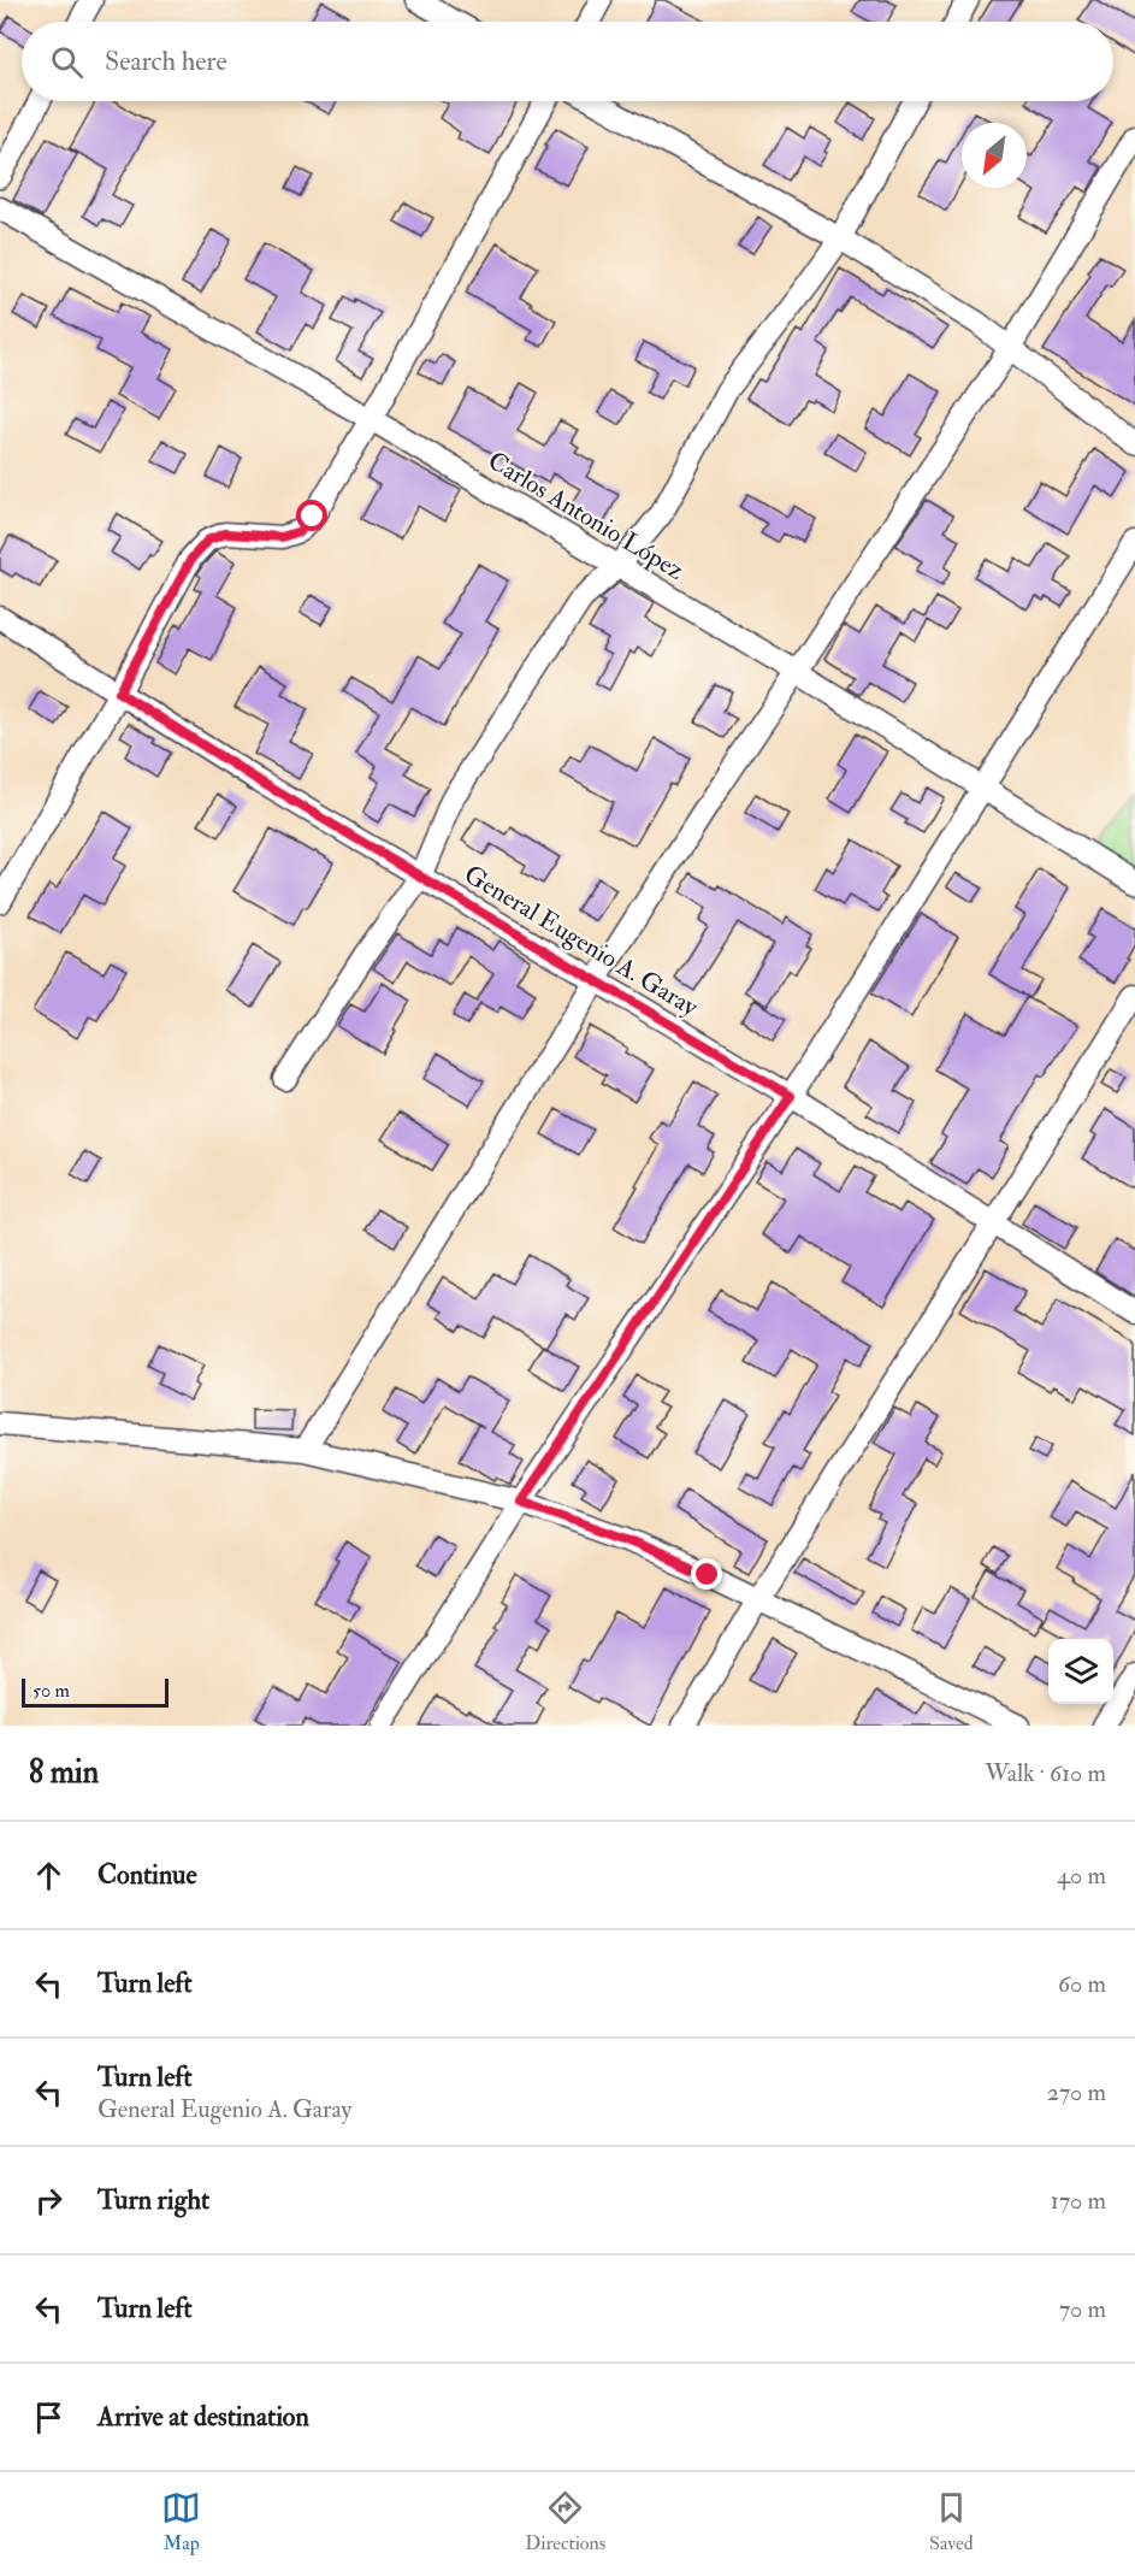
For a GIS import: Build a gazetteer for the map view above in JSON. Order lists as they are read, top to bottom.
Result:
{
  "streets": {
    "street": ["Carlos Antonio López", "General Eugenio A. Garay"]
  },
  "scale_bar": "50 m",
  "north": "bottom left",
  "page": {
    "search": "Search here",
    "scale": "50 m",
    "heading": ["8 min", "Walk · 610 m"],
    "list": [
      ["Continue", "40 m"],
      ["Turn left", "60 m"],
      ["Turn left", "General Eugenio A. Garay", "270 m"],
      ["Turn right", "170 m"],
      ["Turn left", "70 m"],
      "Arrive at destination"
    ],
    "nav": ["Map", "Directions", "Saved"]
  }
}
